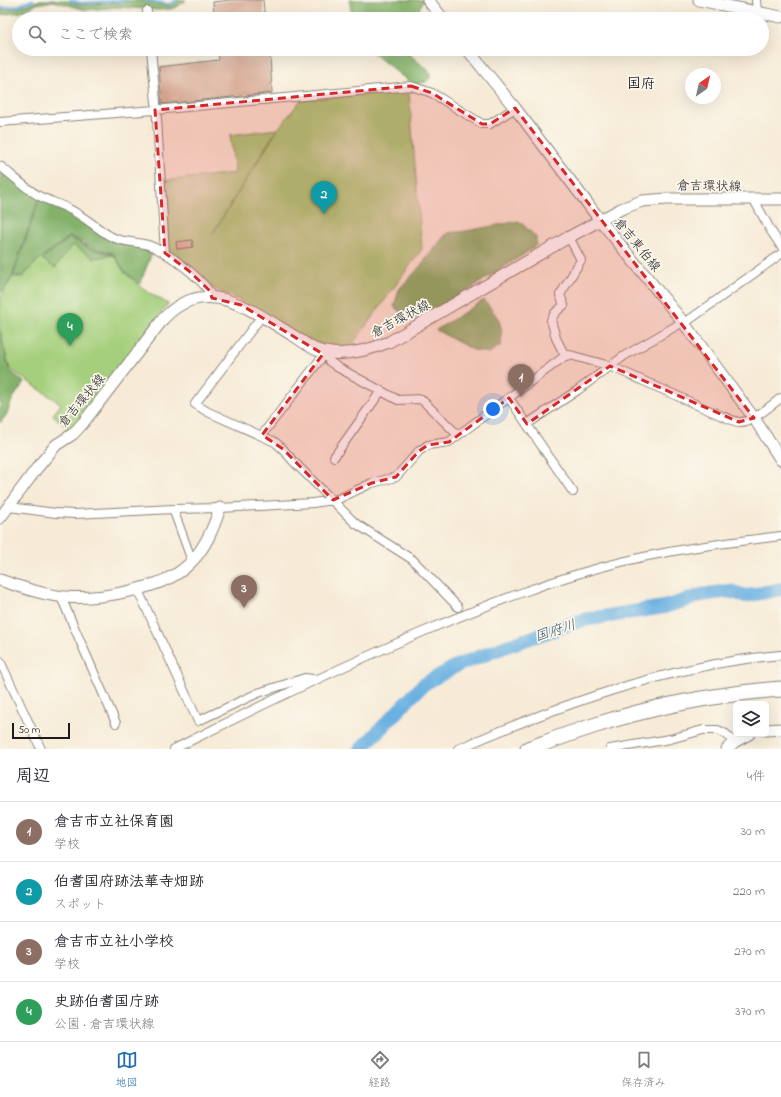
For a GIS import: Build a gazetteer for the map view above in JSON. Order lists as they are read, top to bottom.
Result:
{
  "streets": {
    "main road": ["倉吉環状線", "倉吉東伯線"]
  },
  "crossings": [
    ["倉吉環状線", "倉吉東伯線"]
  ],
  "districts": ["国府"],
  "water": ["国府川"],
  "scale_bar": "50 m",
  "north": "top right",
  "page": {
    "search": "ここで検索",
    "pins": [
      "2",
      "4",
      "1",
      "3"
    ],
    "scale": "50 m",
    "heading": ["周辺", "4件"],
    "list": [
      {
        "mark": "1",
        "name": "倉吉市立社保育園",
        "note": "学校",
        "value": "30 m"
      },
      {
        "mark": "2",
        "name": "伯耆国府跡法華寺畑跡",
        "note": "スポット",
        "value": "220 m"
      },
      {
        "mark": "3",
        "name": "倉吉市立社小学校",
        "note": "学校",
        "value": "270 m"
      },
      {
        "mark": "4",
        "name": "史跡伯耆国庁跡",
        "note": "公園 · 倉吉環状線",
        "value": "370 m"
      }
    ],
    "nav": ["地図", "経路", "保存済み"]
  }
}
